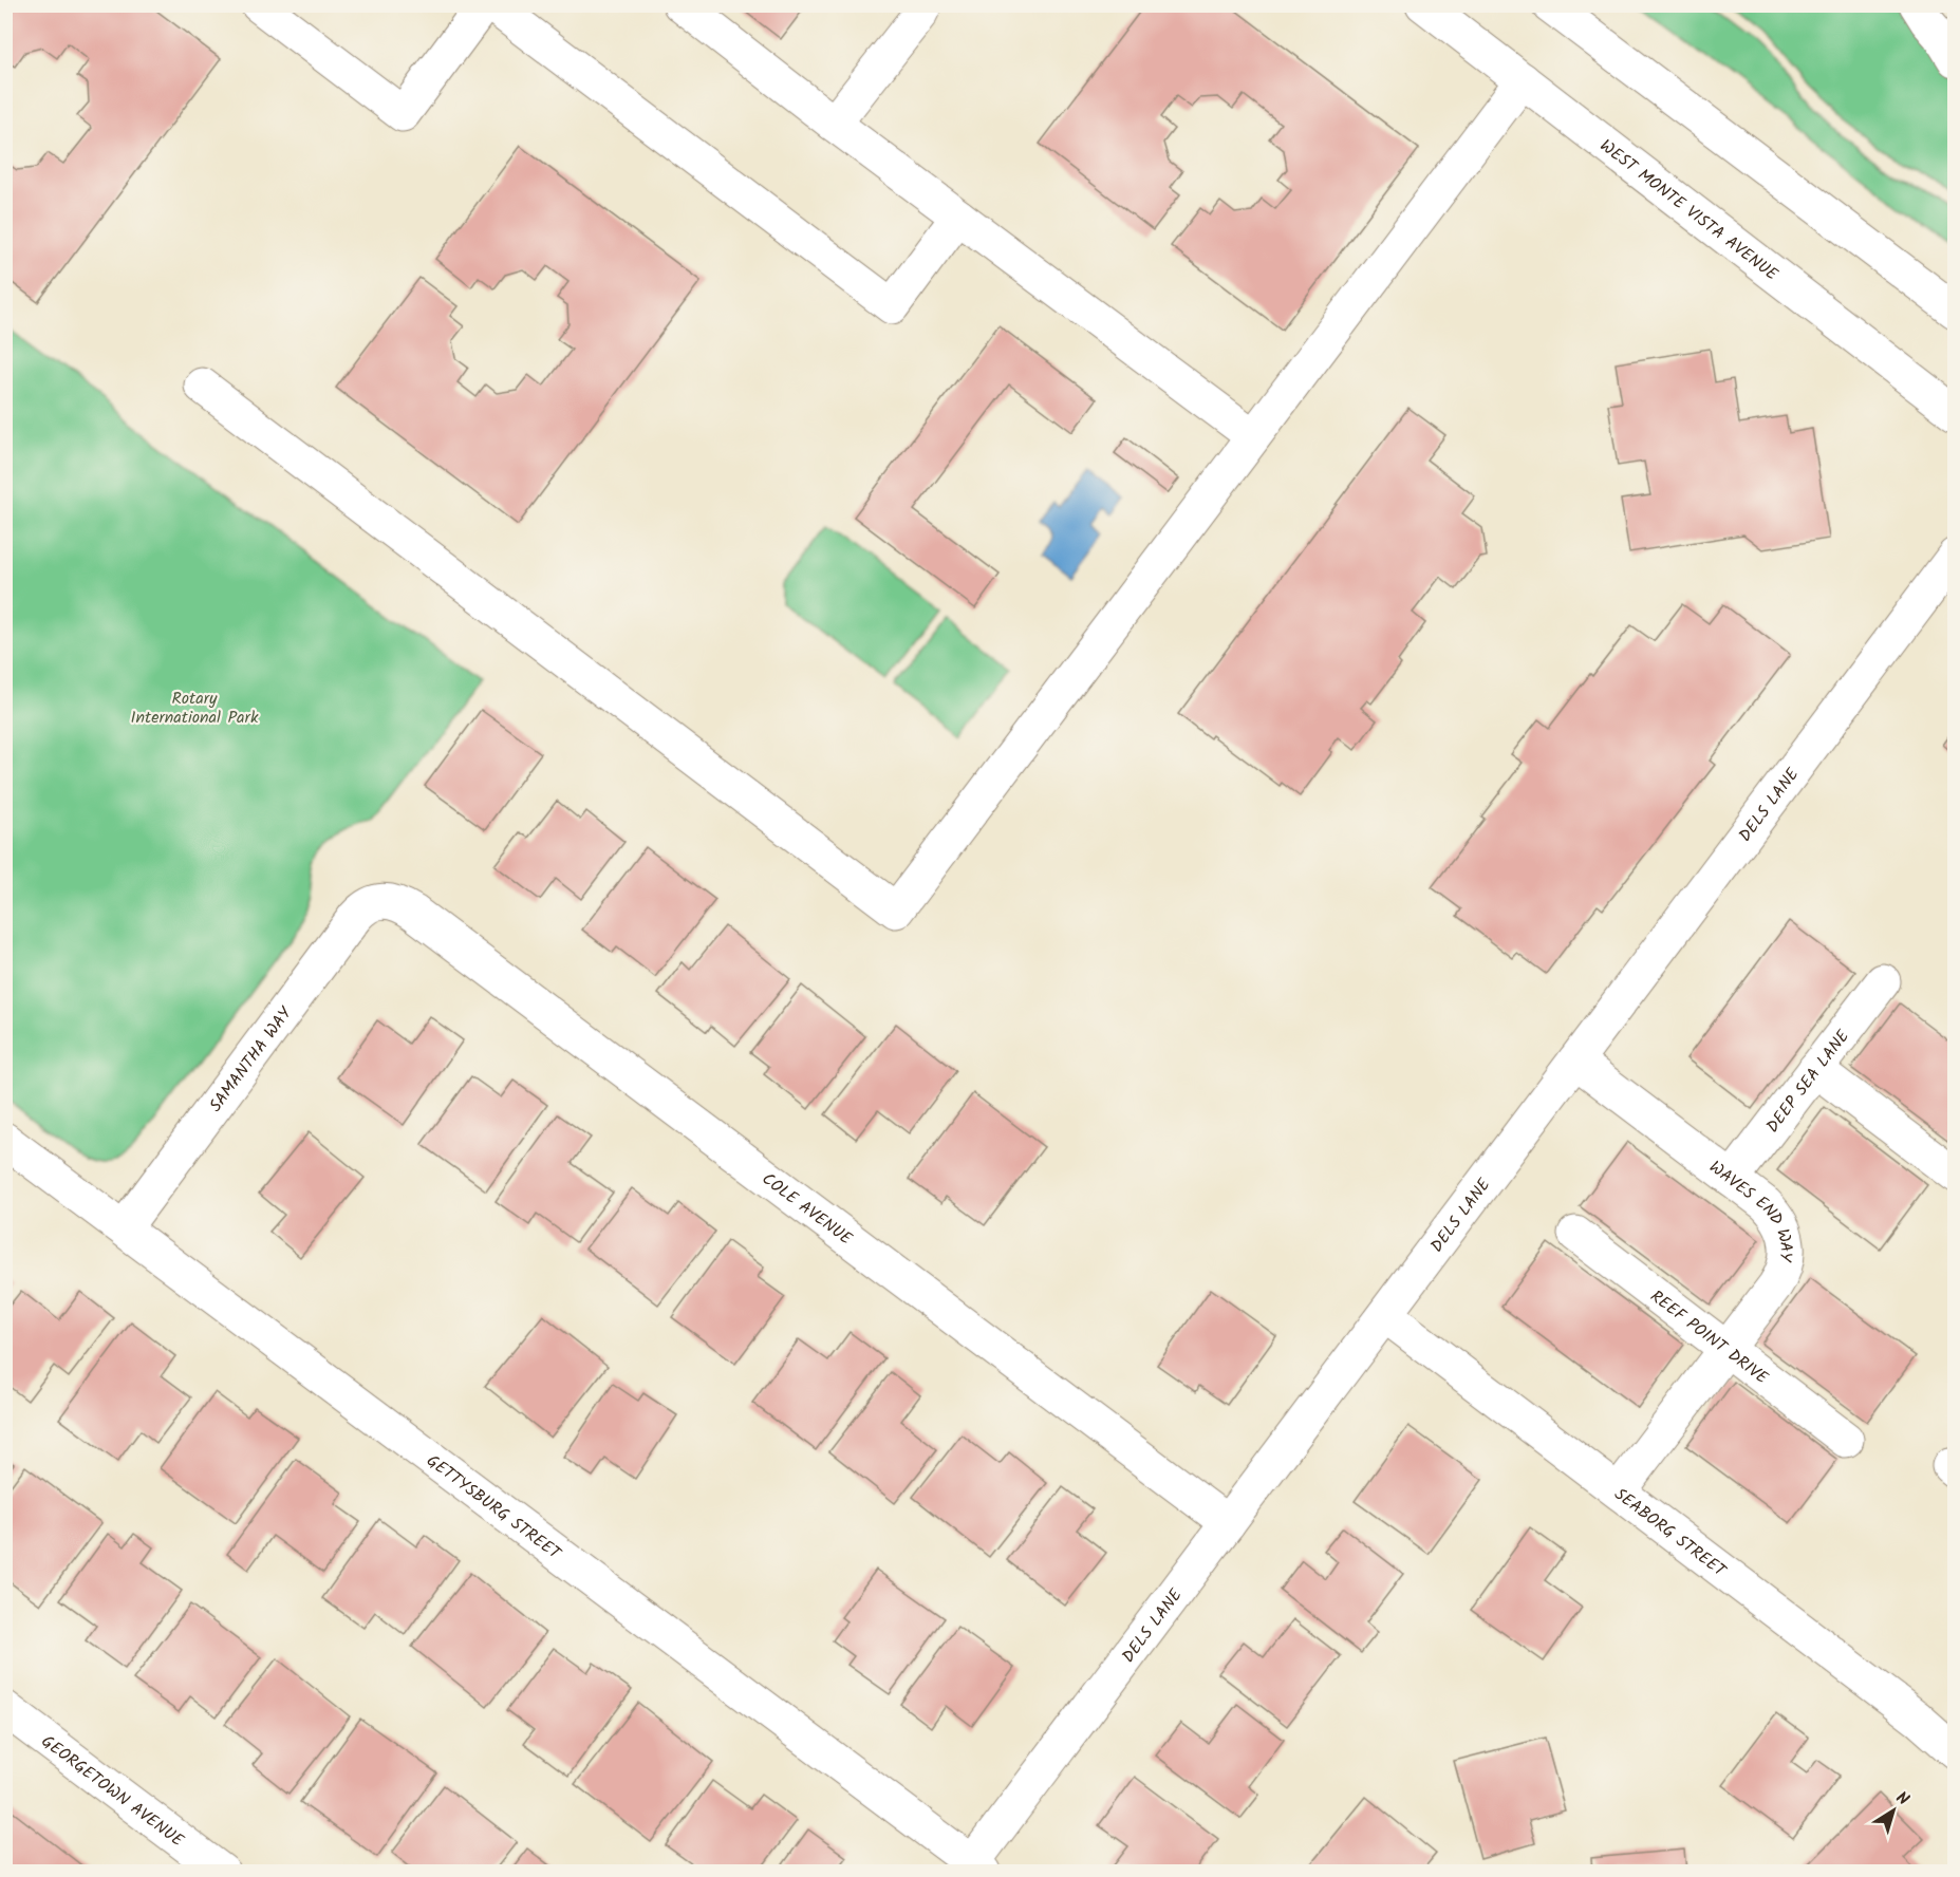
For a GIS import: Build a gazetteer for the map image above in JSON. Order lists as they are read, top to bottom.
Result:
{
  "streets": {
    "street": [
      "WEST MONTE VISTA AVENUE",
      "DELS LANE",
      "SAMANTHA WAY",
      "DEEP SEA LANE",
      "COLE AVENUE",
      "WAVES END WAY",
      "REEF POINT DRIVE",
      "GETTYSBURG STREET",
      "SEABORG STREET",
      "GEORGETOWN AVENUE"
    ]
  },
  "crossings": [
    ["DELS LANE", "COLE AVENUE"],
    ["DELS LANE", "WAVES END WAY"],
    ["DELS LANE", "GETTYSBURG STREET"],
    ["DELS LANE", "SEABORG STREET"],
    ["SAMANTHA WAY", "COLE AVENUE"],
    ["SAMANTHA WAY", "GETTYSBURG STREET"],
    ["DEEP SEA LANE", "WAVES END WAY"],
    ["WAVES END WAY", "REEF POINT DRIVE"],
    ["WAVES END WAY", "SEABORG STREET"]
  ],
  "parks": ["Rotary International Park"],
  "north": "top right"
}
